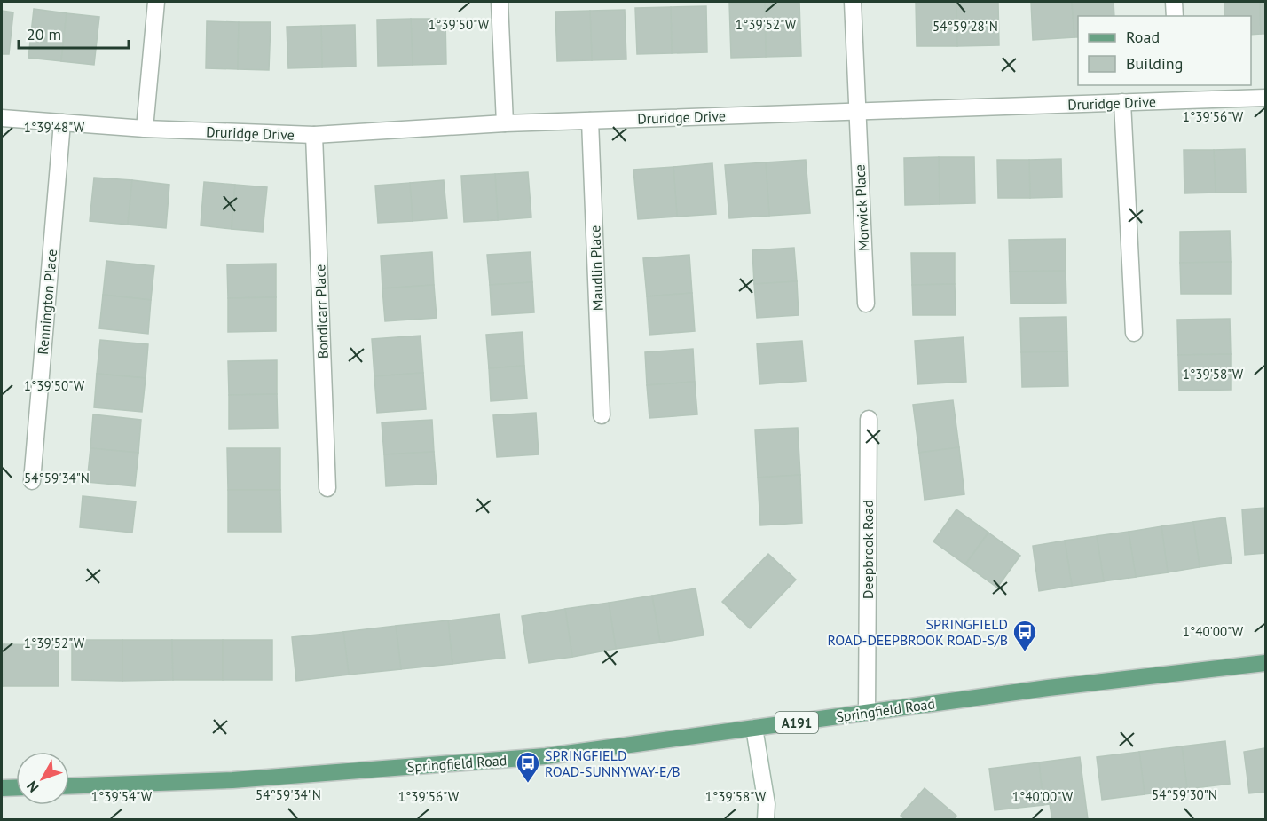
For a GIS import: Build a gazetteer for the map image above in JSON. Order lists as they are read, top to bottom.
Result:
{
  "streets": {
    "main road": ["Springfield Road", "A191"],
    "street": [
      "Druridge Drive",
      "Morwick Place",
      "Maudlin Place",
      "Rennington Place",
      "Bondicarr Place",
      "Deepbrook Road"
    ]
  },
  "crossings": [
    ["Druridge Drive", "Morwick Place"],
    ["Druridge Drive", "Maudlin Place"],
    ["Druridge Drive", "Rennington Place"],
    ["Druridge Drive", "Bondicarr Place"],
    ["Deepbrook Road", "Springfield Road"]
  ],
  "places": {
    "bus stop": ["SPRINGFIELD ROAD-DEEPBROOK ROAD-S/B", "SPRINGFIELD ROAD-SUNNYWAY-E/B"]
  },
  "legend": ["Road", "Building"],
  "scale_bar": "20 m",
  "north": "bottom left",
  "coordinates": [
    "1°39'50\"W",
    "1°39'52\"W",
    "54°59'28\"N",
    "1°39'56\"W",
    "1°39'48\"W",
    "1°39'58\"W",
    "54°59'34\"N",
    "1°40'00\"W",
    "54°59'30\"N",
    "1°39'54\"W"
  ]
}
